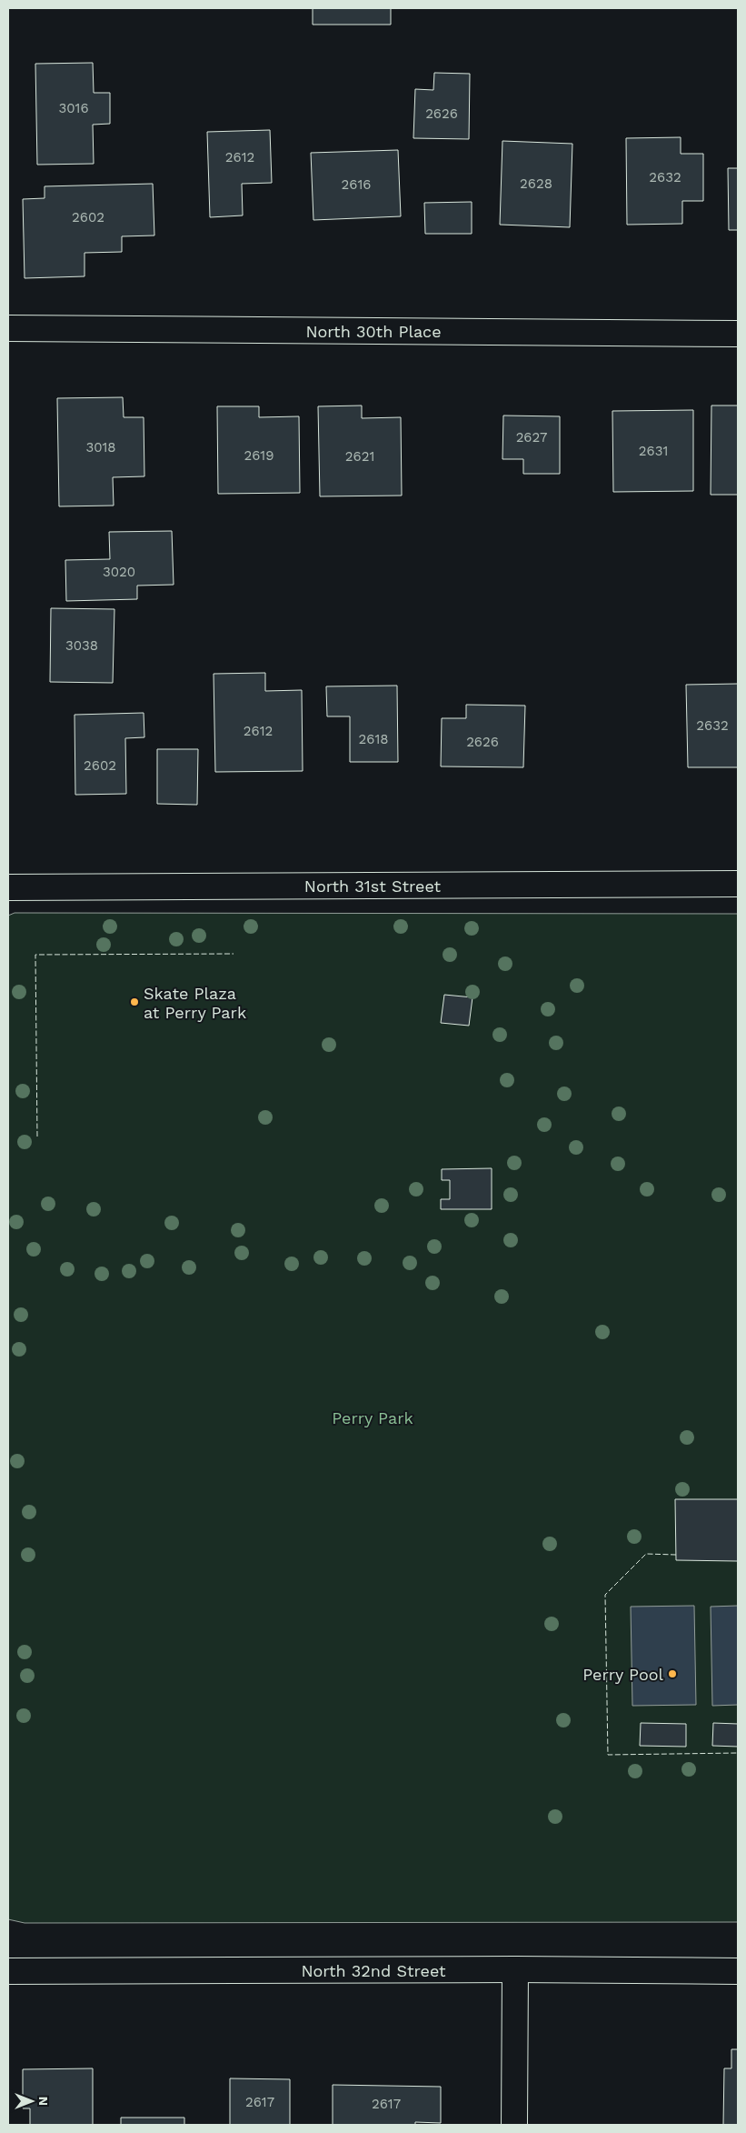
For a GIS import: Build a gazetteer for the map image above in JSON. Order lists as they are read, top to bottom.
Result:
{
  "streets": {
    "street": ["North 30th Place", "North 31st Street", "North 32nd Street"]
  },
  "parks": ["Perry Park"],
  "places": ["Skate Plaza at Perry Park", "Perry Pool"],
  "house_numbers": [
    "3016",
    "2626",
    "2612",
    "2632",
    "2628",
    "2616",
    "2602",
    "2627",
    "3018",
    "2631",
    "2619",
    "2621",
    "3020",
    "3038",
    "2632",
    "2612",
    "2618",
    "2626",
    "2602",
    "2617",
    "2617"
  ],
  "north": "right"
}
